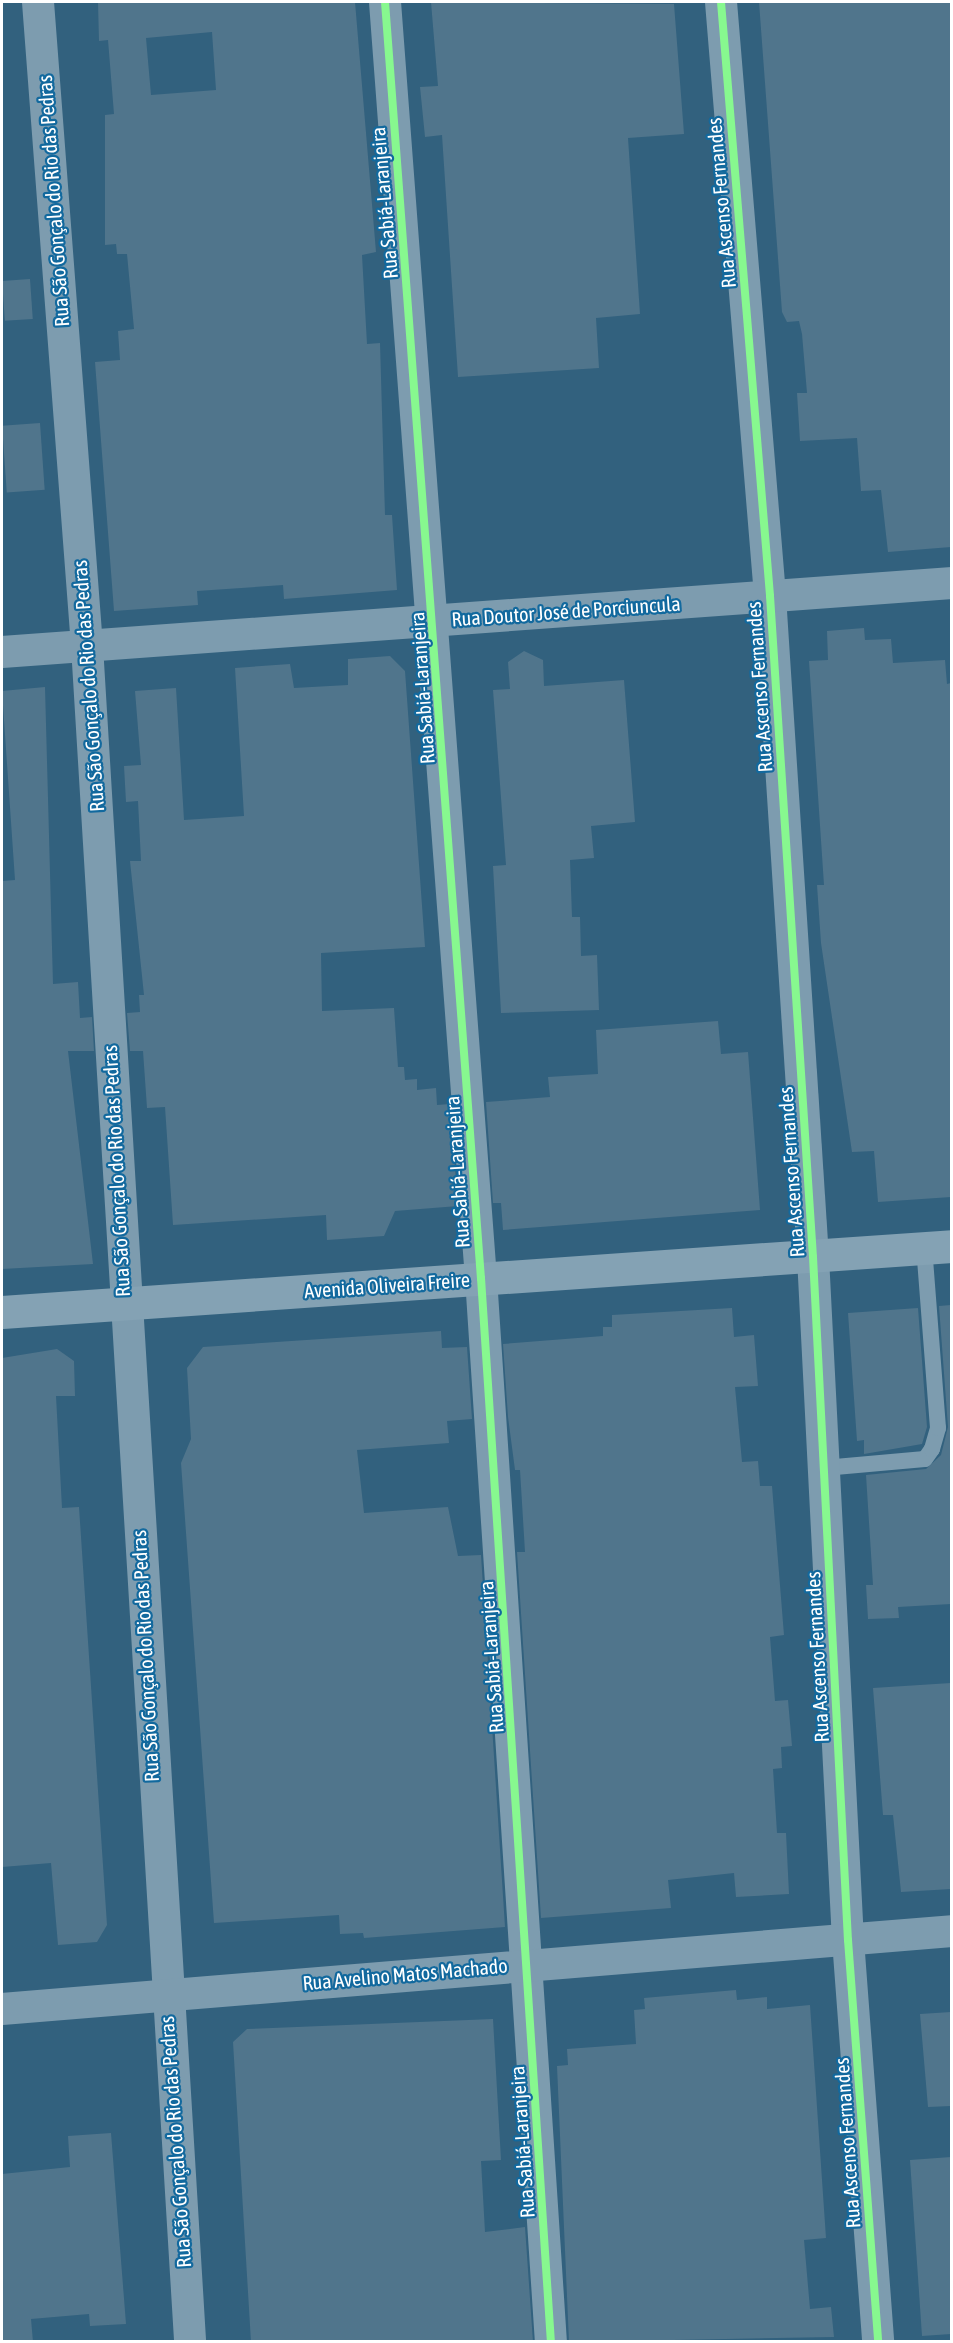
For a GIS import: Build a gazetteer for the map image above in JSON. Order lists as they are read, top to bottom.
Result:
{
  "streets": {
    "street": [
      "Rua São Gonçalo do Rio das Pedras",
      "Rua Sabiá-Laranjeira",
      "Rua Ascenso Fernandes",
      "Rua Doutor José de Porciuncula",
      "Avenida Oliveira Freire",
      "Rua Avelino Matos Machado"
    ]
  },
  "crossings": [
    ["Rua São Gonçalo do Rio das Pedras", "Rua Doutor José de Porciuncula"],
    ["Rua São Gonçalo do Rio das Pedras", "Avenida Oliveira Freire"],
    ["Rua São Gonçalo do Rio das Pedras", "Rua Avelino Matos Machado"],
    ["Rua Sabiá-Laranjeira", "Rua Doutor José de Porciuncula"],
    ["Rua Sabiá-Laranjeira", "Avenida Oliveira Freire"],
    ["Rua Sabiá-Laranjeira", "Rua Avelino Matos Machado"],
    ["Rua Ascenso Fernandes", "Rua Doutor José de Porciuncula"],
    ["Rua Ascenso Fernandes", "Avenida Oliveira Freire"],
    ["Rua Ascenso Fernandes", "Rua Avelino Matos Machado"]
  ]
}
